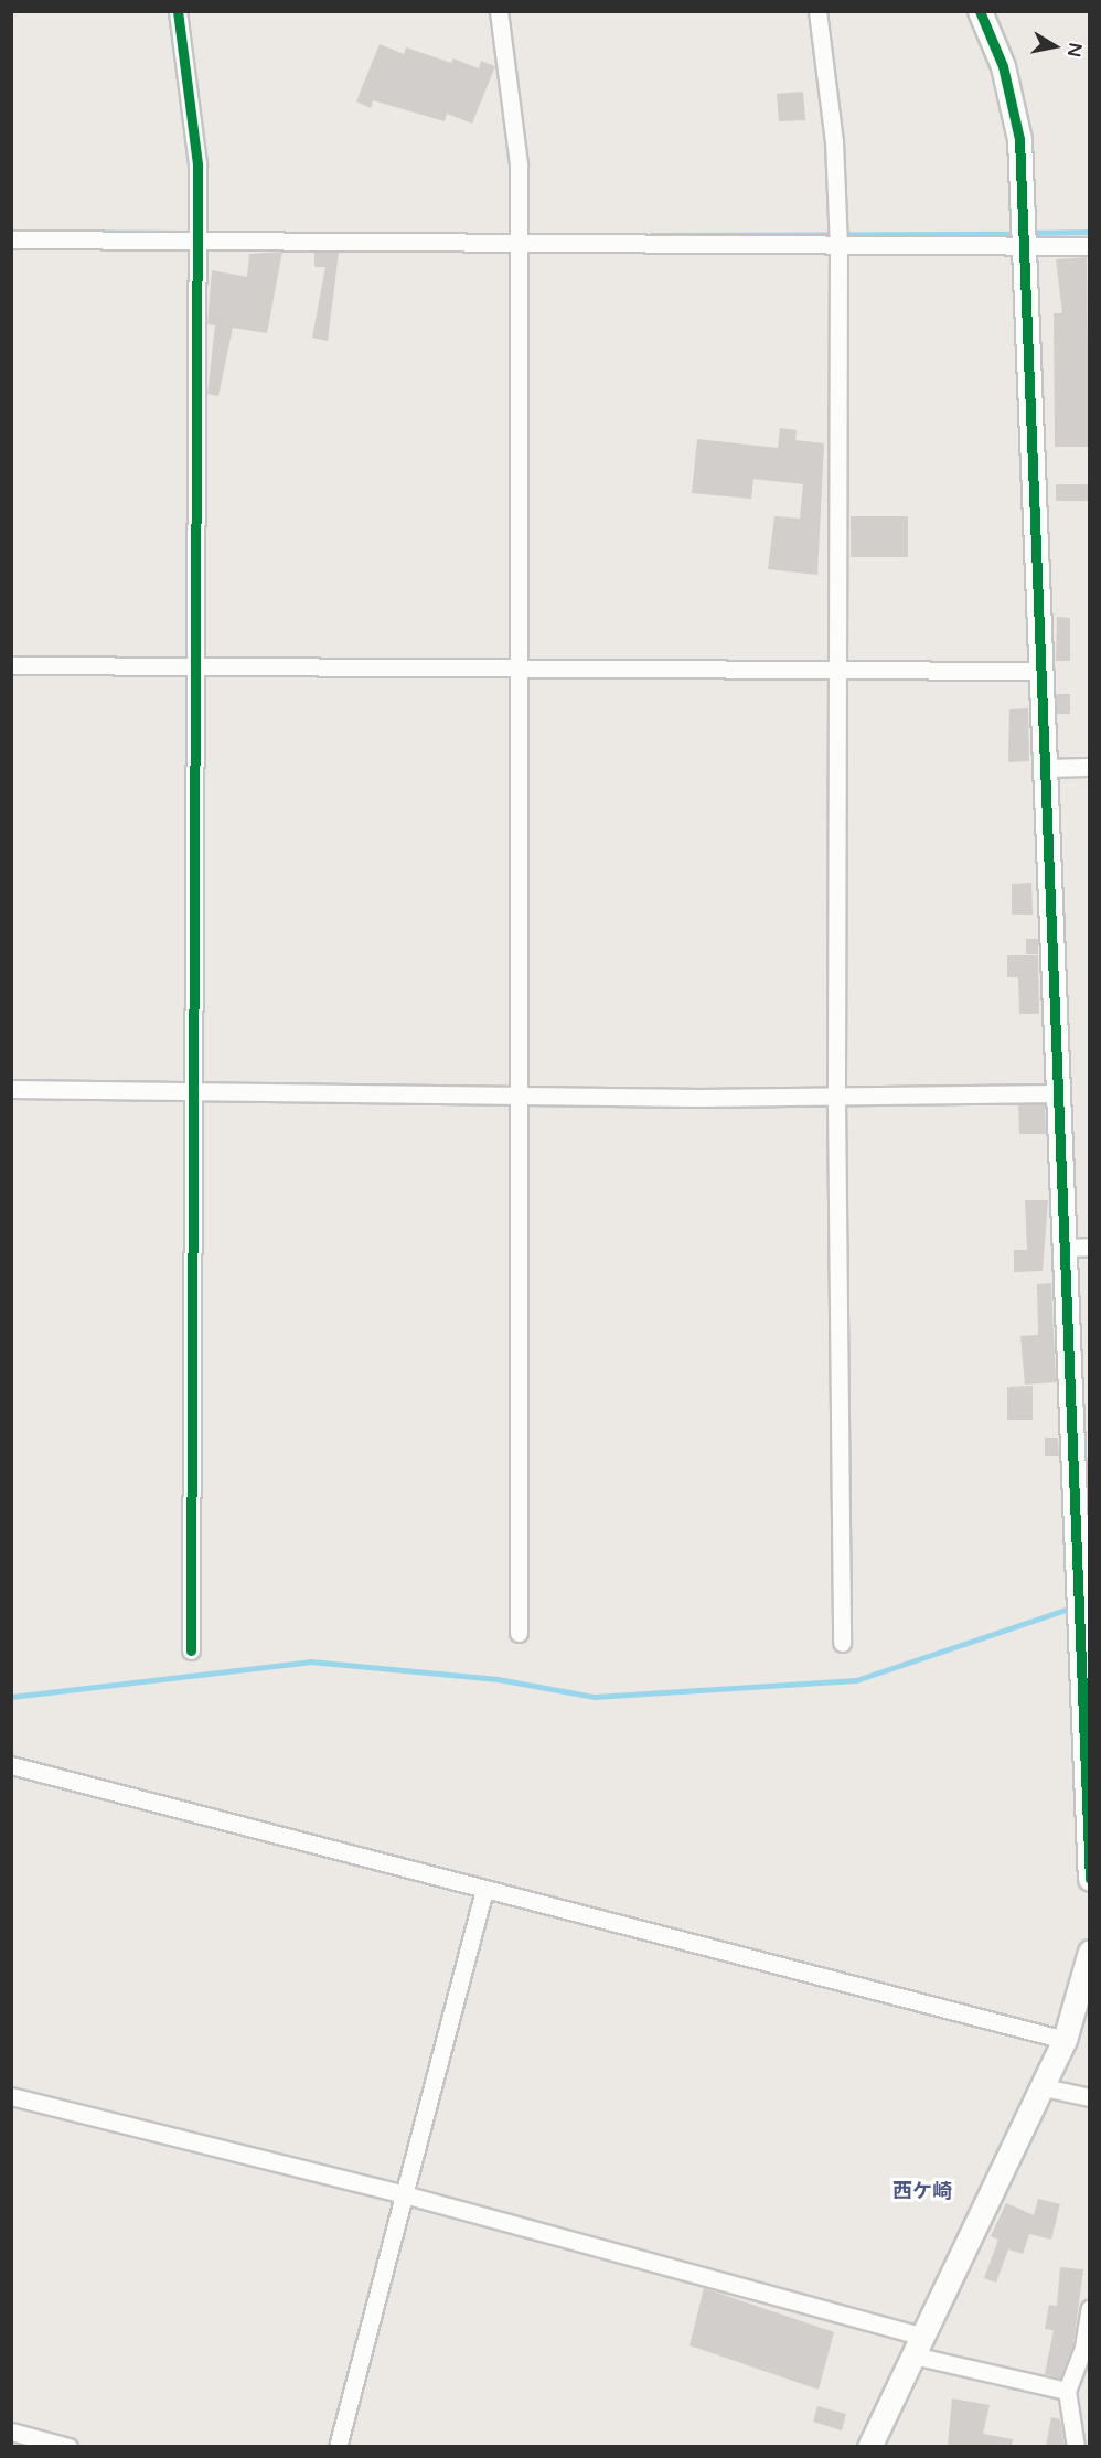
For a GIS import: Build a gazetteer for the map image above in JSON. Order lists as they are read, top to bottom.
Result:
{
  "districts": ["西ケ崎"],
  "north": "right"
}
